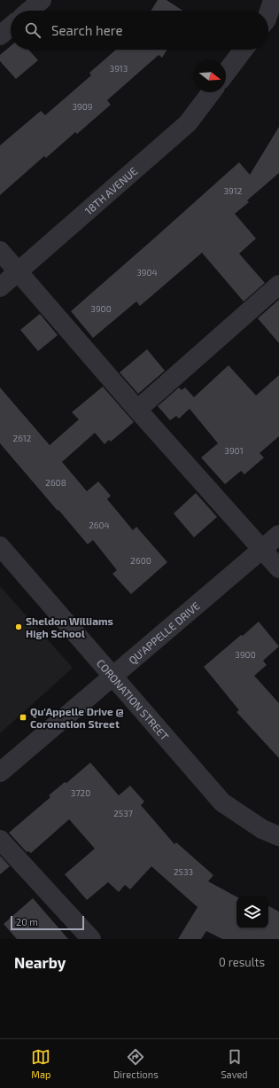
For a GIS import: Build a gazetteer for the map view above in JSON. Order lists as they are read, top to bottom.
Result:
{
  "streets": {
    "street": ["18TH AVENUE", "QU'APPELLE DRIVE", "CORONATION STREET"]
  },
  "crossings": [
    ["QU'APPELLE DRIVE", "CORONATION STREET"]
  ],
  "places": {
    "other": ["Sheldon Williams High School"],
    "transit": ["Qu'Appelle Drive @ Coronation Street"]
  },
  "house_numbers": [
    "3913",
    "3909",
    "3912",
    "3904",
    "3900",
    "2612",
    "3901",
    "2608",
    "2604",
    "2600",
    "3900",
    "3720",
    "2537",
    "2533"
  ],
  "scale_bar": "20 m",
  "north": "right",
  "page": {
    "search": "Search here",
    "scale": "20 m",
    "heading": ["Nearby", "0 results"],
    "nav": ["Map", "Directions", "Saved"]
  }
}
